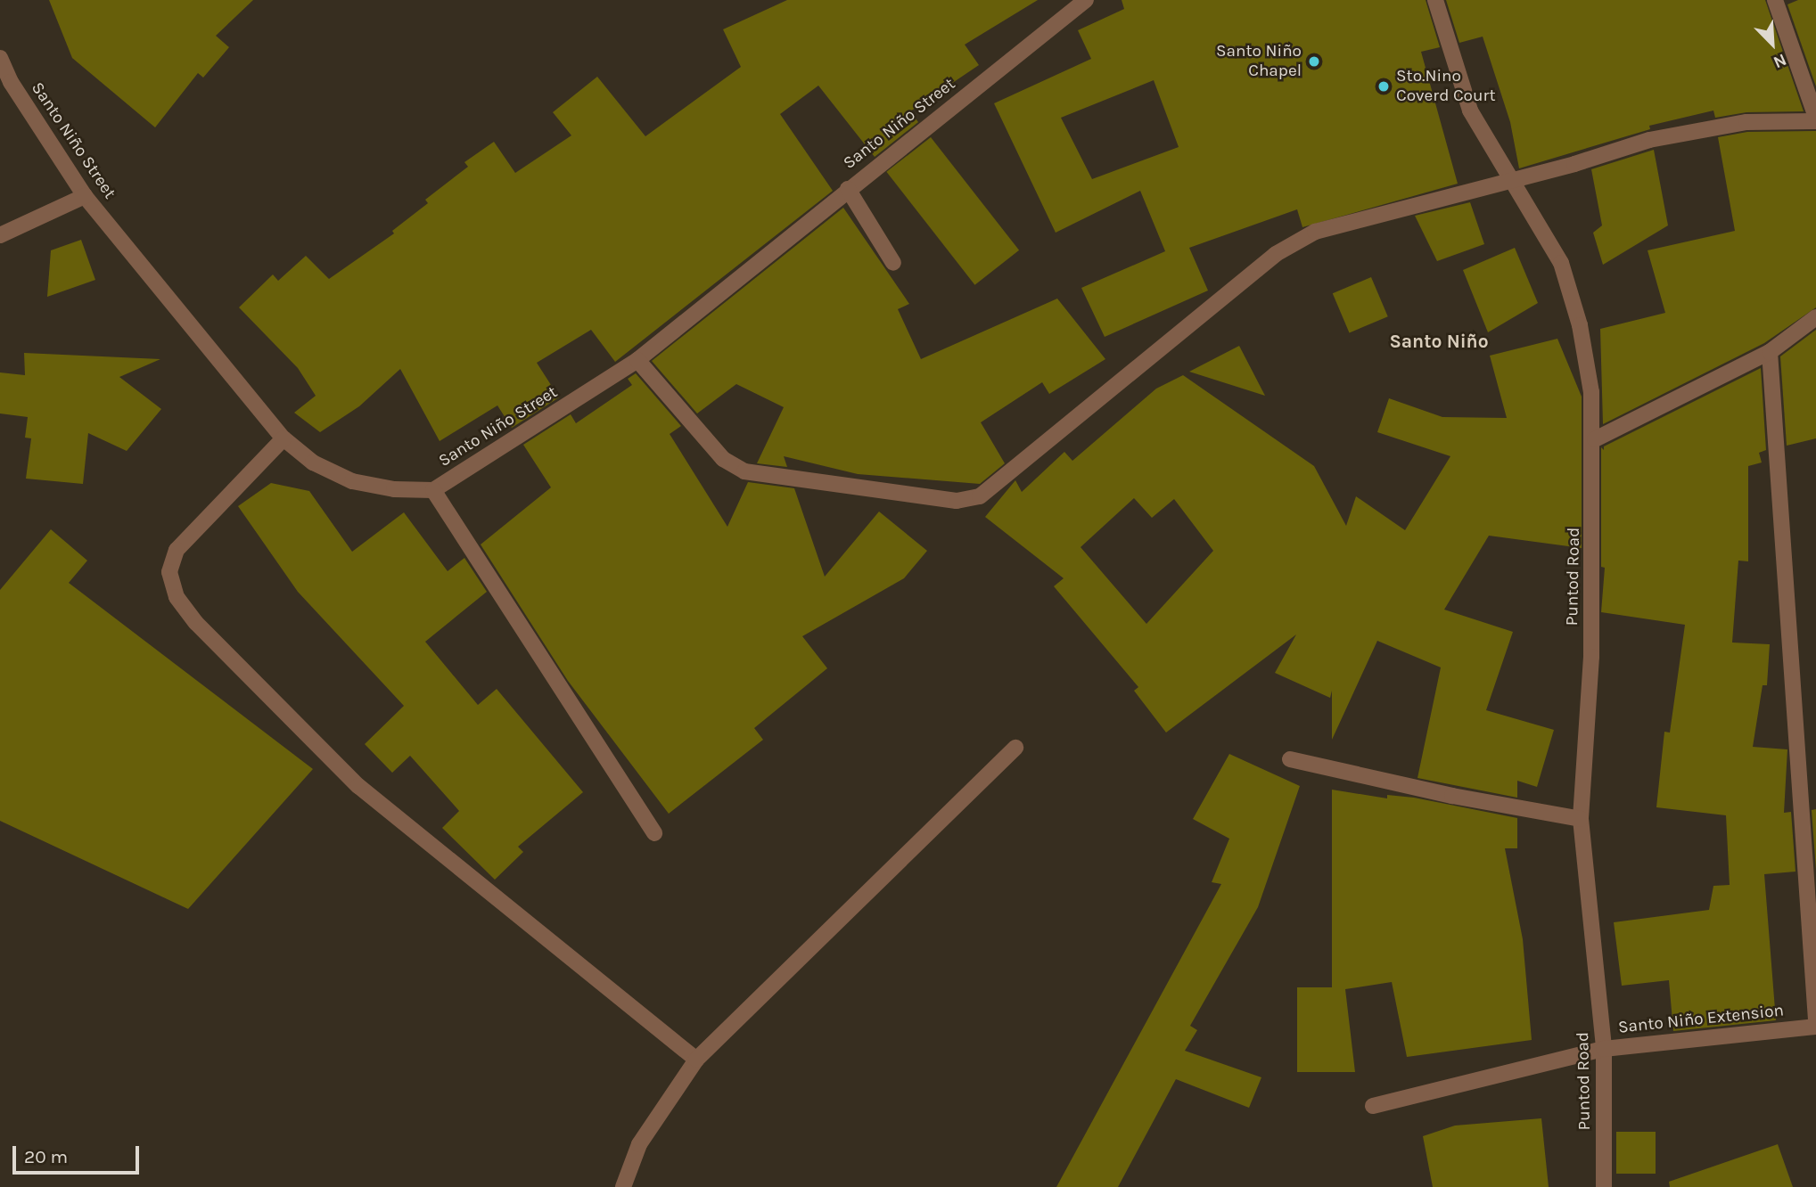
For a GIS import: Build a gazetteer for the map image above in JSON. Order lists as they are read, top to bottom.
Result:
{
  "streets": {
    "street": ["Santo Niño Street", "Puntod Road", "Santo Niño Extension"]
  },
  "crossings": [
    ["Puntod Road", "Santo Niño Extension"]
  ],
  "districts": ["Santo Niño"],
  "places": ["Santo Niño Chapel", "Sto.Nino Coverd Court"],
  "scale_bar": "20 m",
  "north": "bottom right"
}
